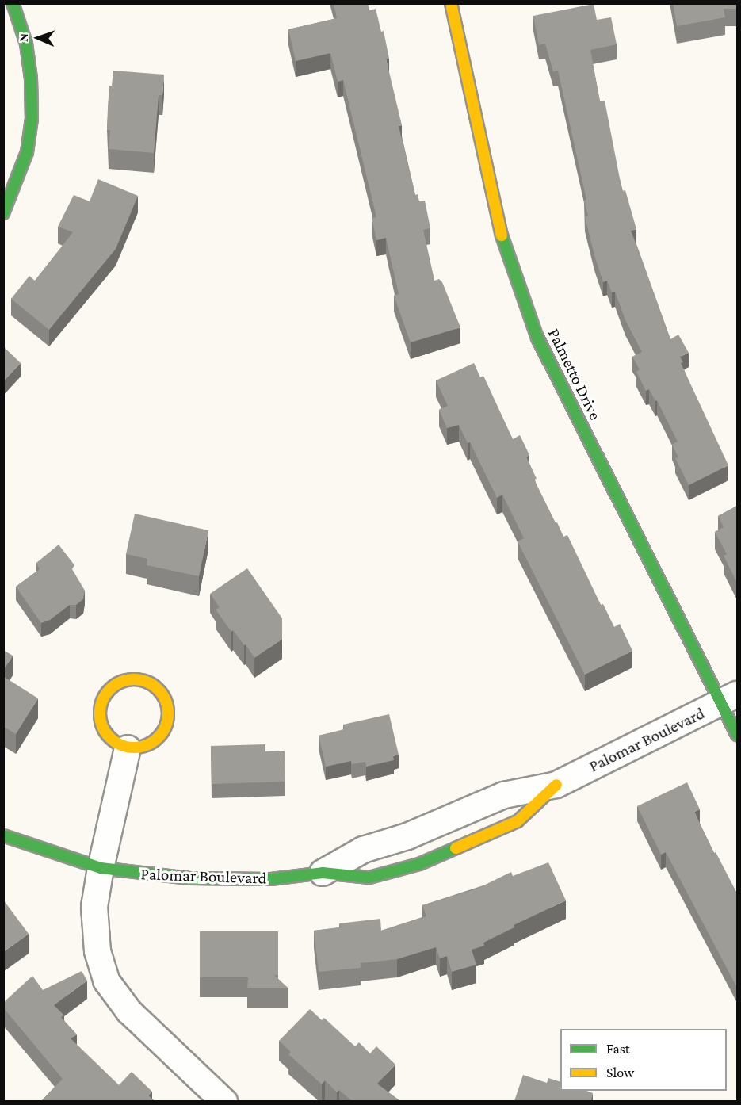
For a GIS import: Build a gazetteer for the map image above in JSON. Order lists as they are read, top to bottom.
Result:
{
  "streets": {
    "street": ["Palmetto Drive", "Palomar Boulevard"]
  },
  "crossings": [
    ["Palmetto Drive", "Palomar Boulevard"]
  ],
  "legend": ["Fast", "Slow"],
  "north": "left"
}
